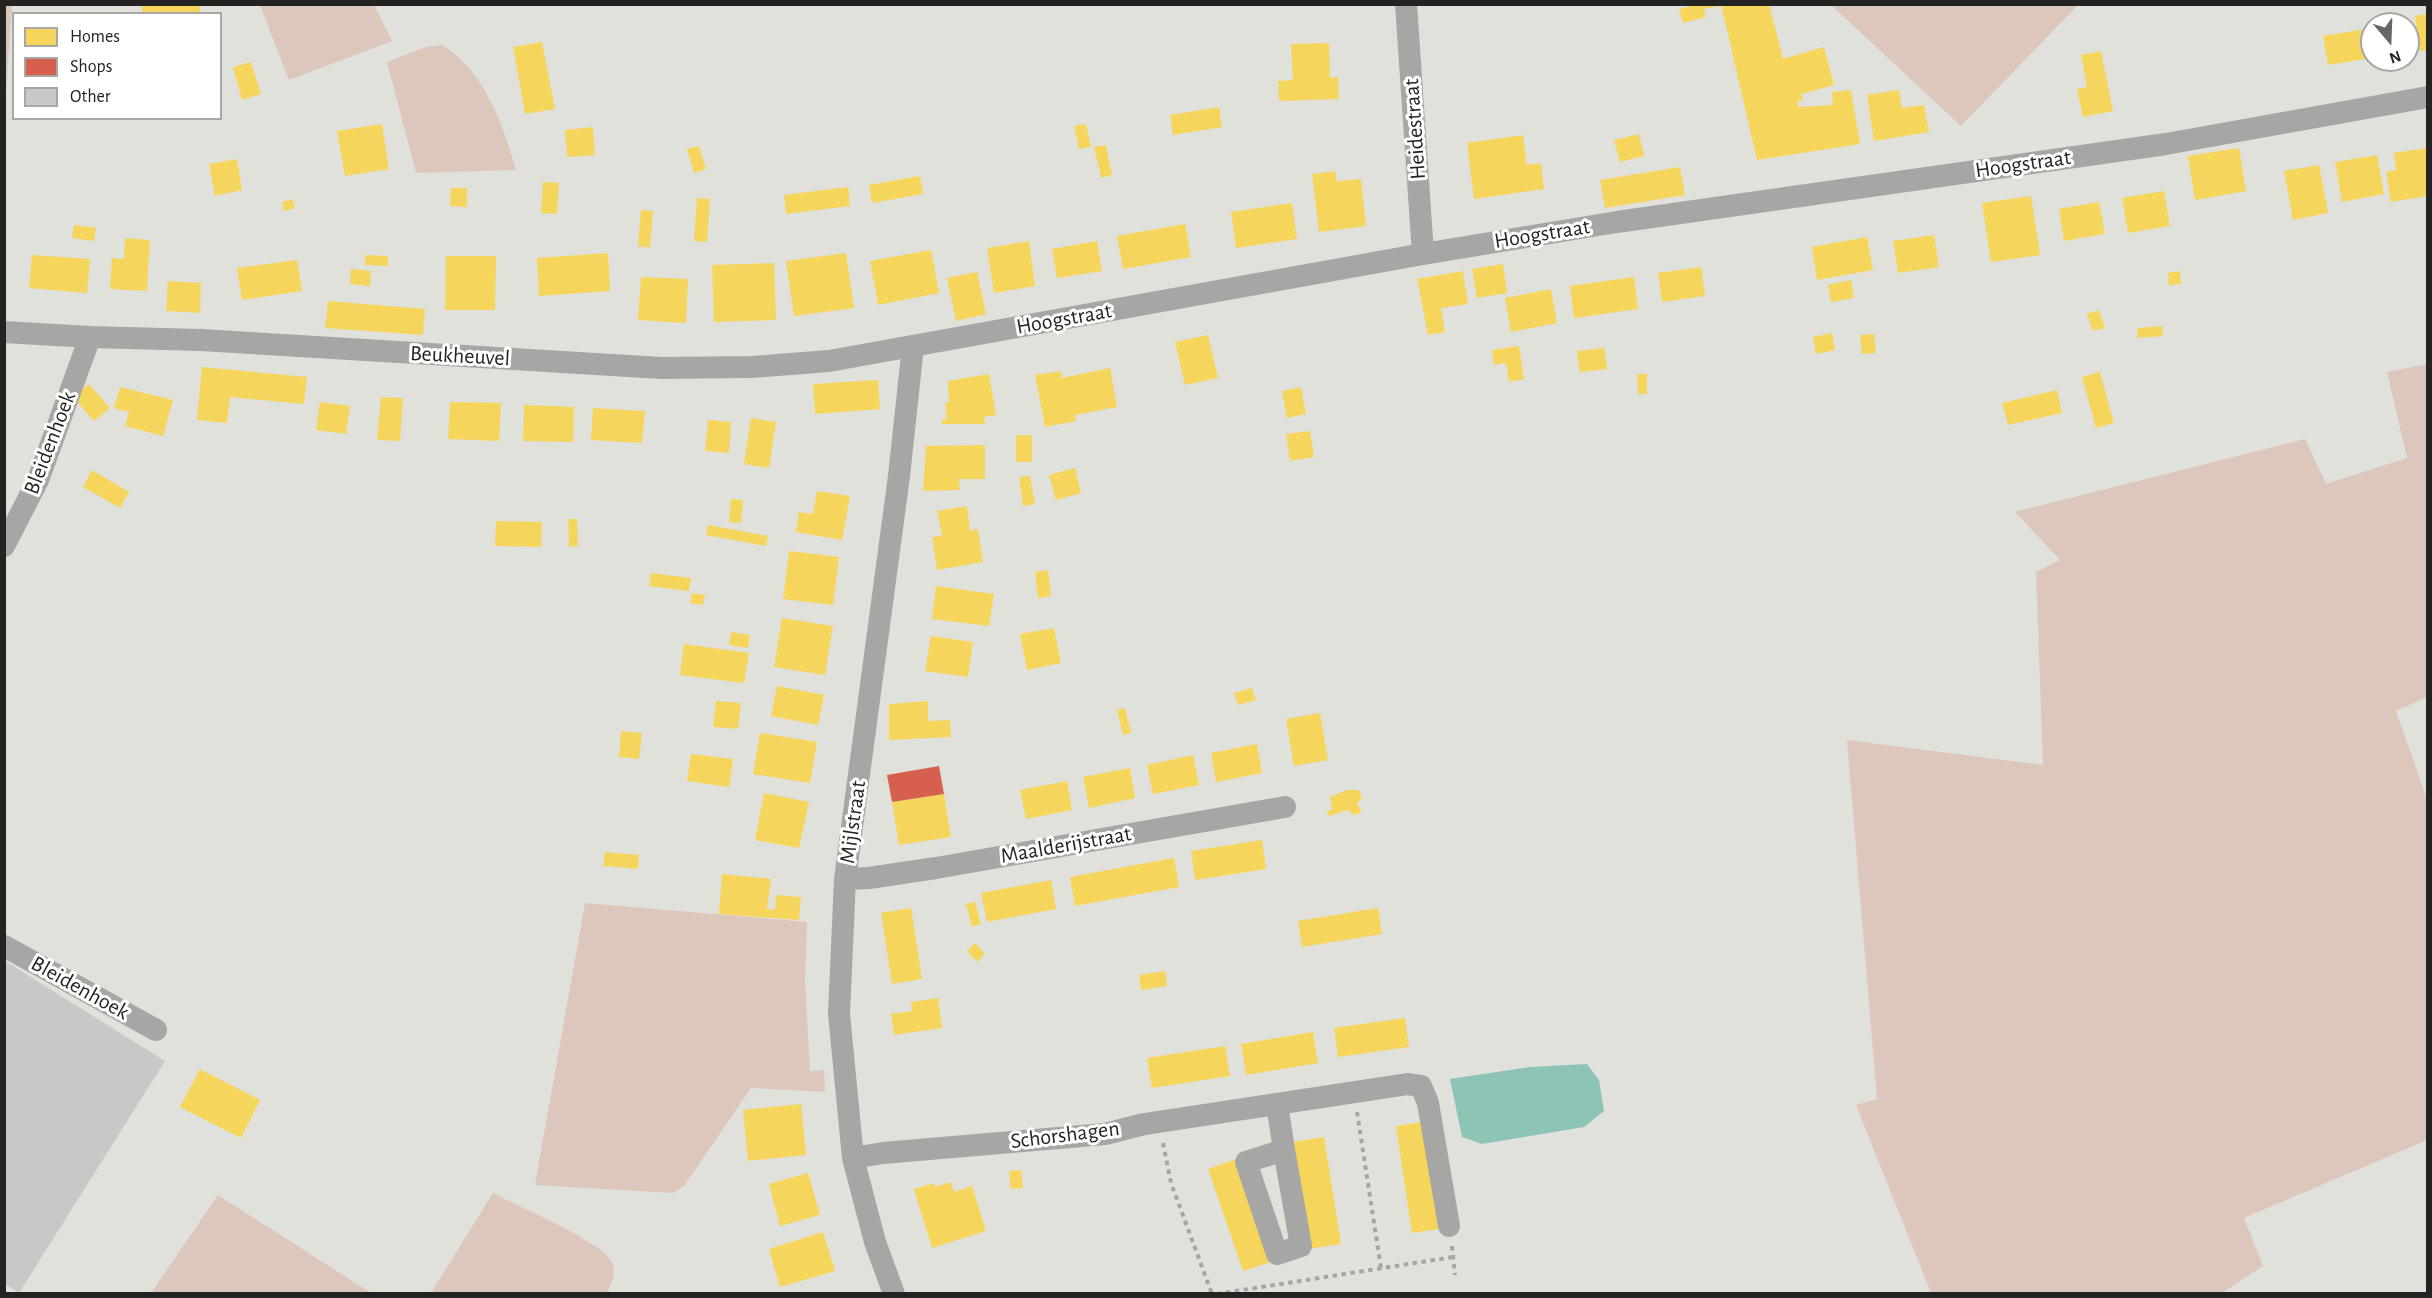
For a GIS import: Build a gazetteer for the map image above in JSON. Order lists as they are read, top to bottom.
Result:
{
  "streets": {
    "street": [
      "Heidestraat",
      "Hoogstraat",
      "Beukheuvel",
      "Bleidenhoek",
      "Mijlstraat",
      "Maalderijstraat",
      "Schorshagen"
    ]
  },
  "crossings": [
    ["Heidestraat", "Hoogstraat"],
    ["Hoogstraat", "Beukheuvel"],
    ["Hoogstraat", "Mijlstraat"],
    ["Beukheuvel", "Bleidenhoek"],
    ["Beukheuvel", "Mijlstraat"],
    ["Mijlstraat", "Maalderijstraat"],
    ["Mijlstraat", "Schorshagen"]
  ],
  "legend": ["Homes", "Shops", "Other"],
  "north": "bottom"
}
